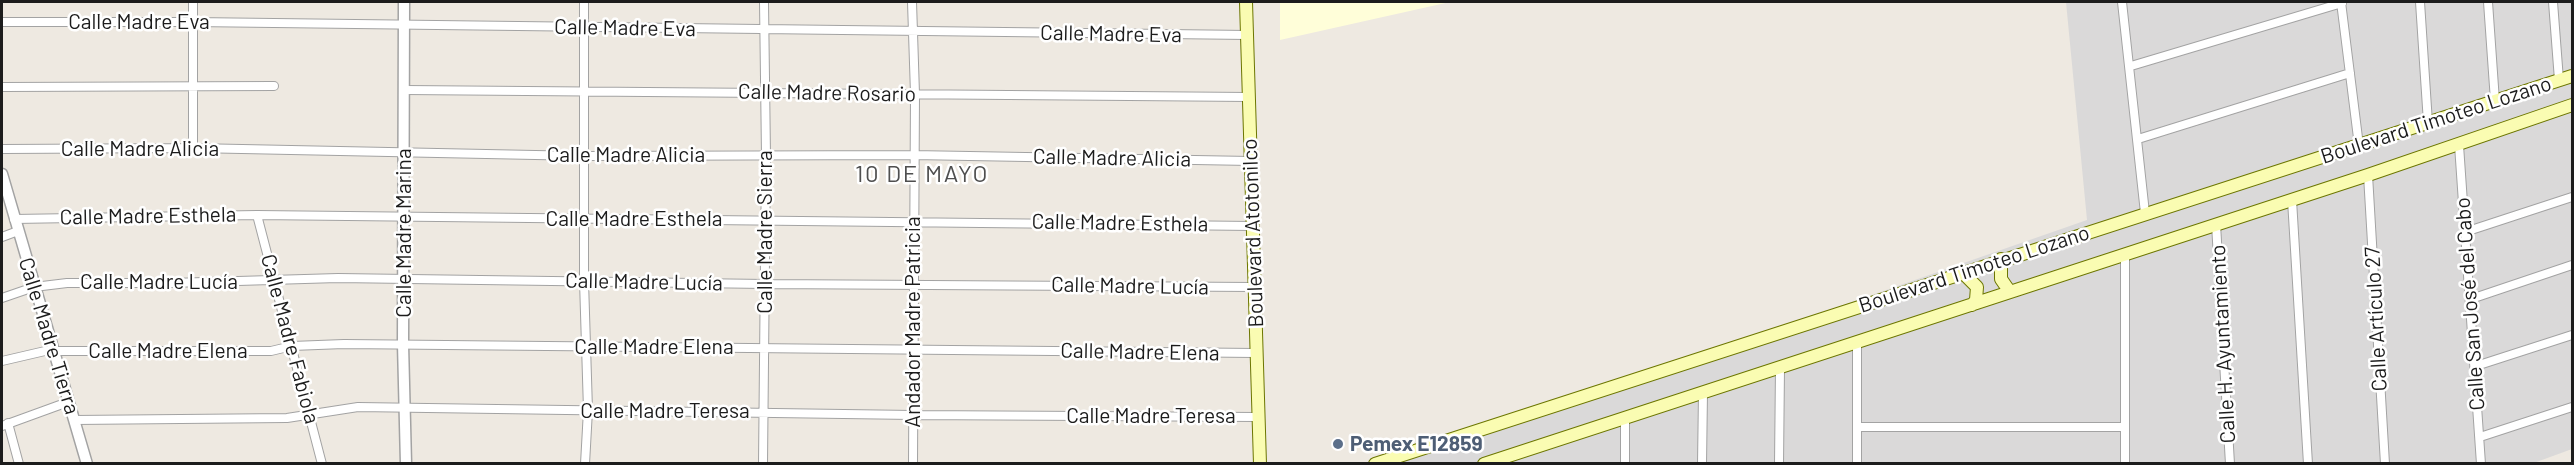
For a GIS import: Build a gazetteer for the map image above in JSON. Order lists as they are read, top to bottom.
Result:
{
  "streets": {
    "main road": ["Boulevard Timoteo Lozano", "Boulevard Atotonilco"],
    "street": [
      "Calle Madre Eva",
      "Calle Madre Rosario",
      "Calle Madre Alicia",
      "Calle Madre Esthela",
      "Calle Madre Sierra",
      "Calle Madre Marina",
      "Calle Madre Lucía",
      "Calle San José del Cabo",
      "Calle Artículo 27",
      "Andador Madre Patricia",
      "Calle Madre Tierra",
      "Calle Madre Fabiola",
      "Calle H. Ayuntamiento",
      "Calle Madre Elena",
      "Calle Madre Teresa"
    ]
  },
  "crossings": [
    ["Calle Madre Eva", "Calle Madre Sierra"],
    ["Calle Madre Eva", "Calle Madre Marina"],
    ["Calle Madre Eva", "Boulevard Atotonilco"],
    ["Calle Madre Eva", "Andador Madre Patricia"],
    ["Calle Madre Rosario", "Calle Madre Sierra"],
    ["Calle Madre Rosario", "Calle Madre Marina"],
    ["Calle Madre Rosario", "Boulevard Atotonilco"],
    ["Calle Madre Rosario", "Andador Madre Patricia"],
    ["Boulevard Timoteo Lozano", "Calle San José del Cabo"],
    ["Boulevard Timoteo Lozano", "Calle Artículo 27"],
    ["Boulevard Timoteo Lozano", "Calle H. Ayuntamiento"],
    ["Calle Madre Alicia", "Calle Madre Sierra"],
    ["Calle Madre Alicia", "Calle Madre Marina"],
    ["Calle Madre Alicia", "Boulevard Atotonilco"],
    ["Calle Madre Alicia", "Andador Madre Patricia"],
    ["Calle Madre Esthela", "Calle Madre Sierra"],
    ["Calle Madre Esthela", "Calle Madre Marina"],
    ["Calle Madre Esthela", "Boulevard Atotonilco"],
    ["Calle Madre Esthela", "Andador Madre Patricia"],
    ["Calle Madre Esthela", "Calle Madre Tierra"],
    ["Calle Madre Esthela", "Calle Madre Fabiola"],
    ["Calle Madre Sierra", "Calle Madre Lucía"],
    ["Calle Madre Sierra", "Calle Madre Elena"],
    ["Calle Madre Sierra", "Calle Madre Teresa"],
    ["Calle Madre Marina", "Calle Madre Lucía"],
    ["Calle Madre Marina", "Calle Madre Elena"],
    ["Calle Madre Marina", "Calle Madre Teresa"],
    ["Boulevard Atotonilco", "Calle Madre Lucía"],
    ["Boulevard Atotonilco", "Calle Madre Elena"],
    ["Boulevard Atotonilco", "Calle Madre Teresa"],
    ["Calle Madre Lucía", "Andador Madre Patricia"],
    ["Calle Madre Lucía", "Calle Madre Tierra"],
    ["Calle Madre Lucía", "Calle Madre Fabiola"],
    ["Andador Madre Patricia", "Calle Madre Elena"],
    ["Andador Madre Patricia", "Calle Madre Teresa"],
    ["Calle Madre Tierra", "Calle Madre Elena"],
    ["Calle Madre Tierra", "Calle Madre Teresa"],
    ["Calle Madre Fabiola", "Calle Madre Elena"],
    ["Calle Madre Fabiola", "Calle Madre Teresa"]
  ],
  "districts": ["10 DE MAYO"],
  "places": ["Pemex E12859"]
}
